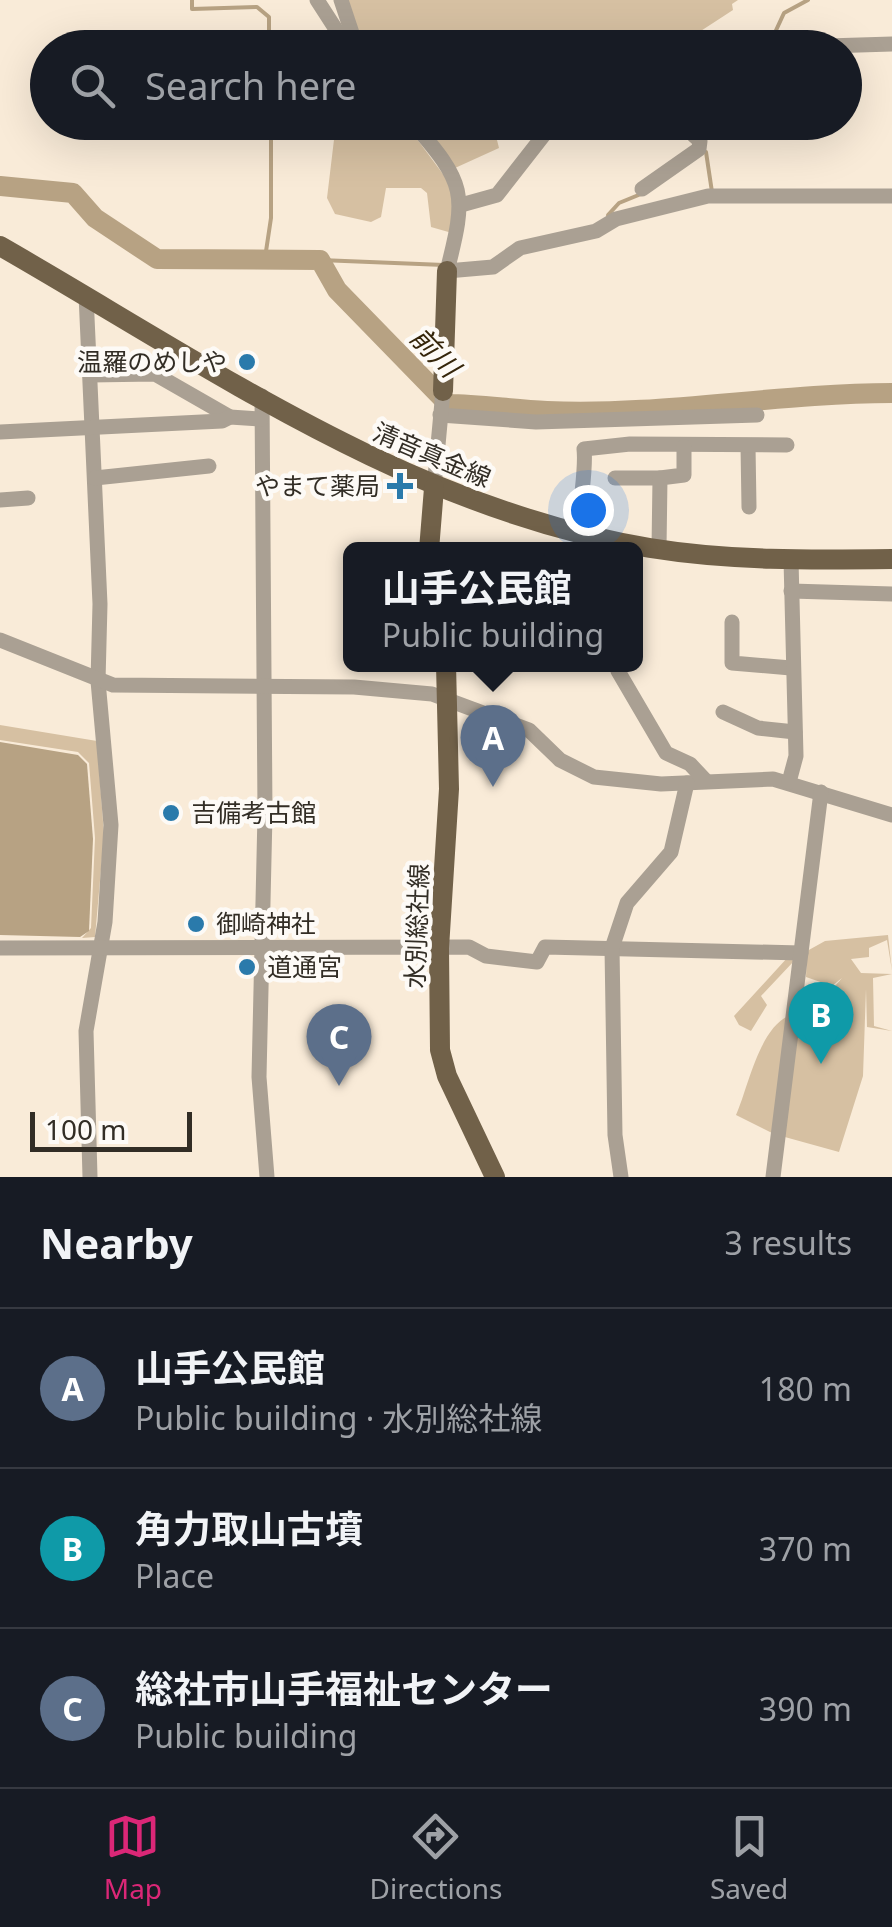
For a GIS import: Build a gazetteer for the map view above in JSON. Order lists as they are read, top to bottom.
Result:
{
  "streets": {
    "main road": ["清音真金線", "水別総社線"]
  },
  "water": ["前川"],
  "places": {
    "other": [
      "温羅のめしや",
      "吉備考古館",
      "御崎神社",
      "道通宮"
    ],
    "health": ["やまて薬局"]
  },
  "scale_bar": "100 m",
  "page": {
    "search": "Search here",
    "popup": ["山手公民館", "Public building"],
    "pins": ["A", "B", "C"],
    "scale": "100 m",
    "heading": ["Nearby", "3 results"],
    "list": [
      {
        "mark": "A",
        "name": "山手公民館",
        "note": "Public building · 水別総社線",
        "value": "180 m"
      },
      {
        "mark": "B",
        "name": "角力取山古墳",
        "note": "Place",
        "value": "370 m"
      },
      {
        "mark": "C",
        "name": "総社市山手福祉センター",
        "note": "Public building",
        "value": "390 m"
      }
    ],
    "nav": ["Map", "Directions", "Saved"]
  }
}
